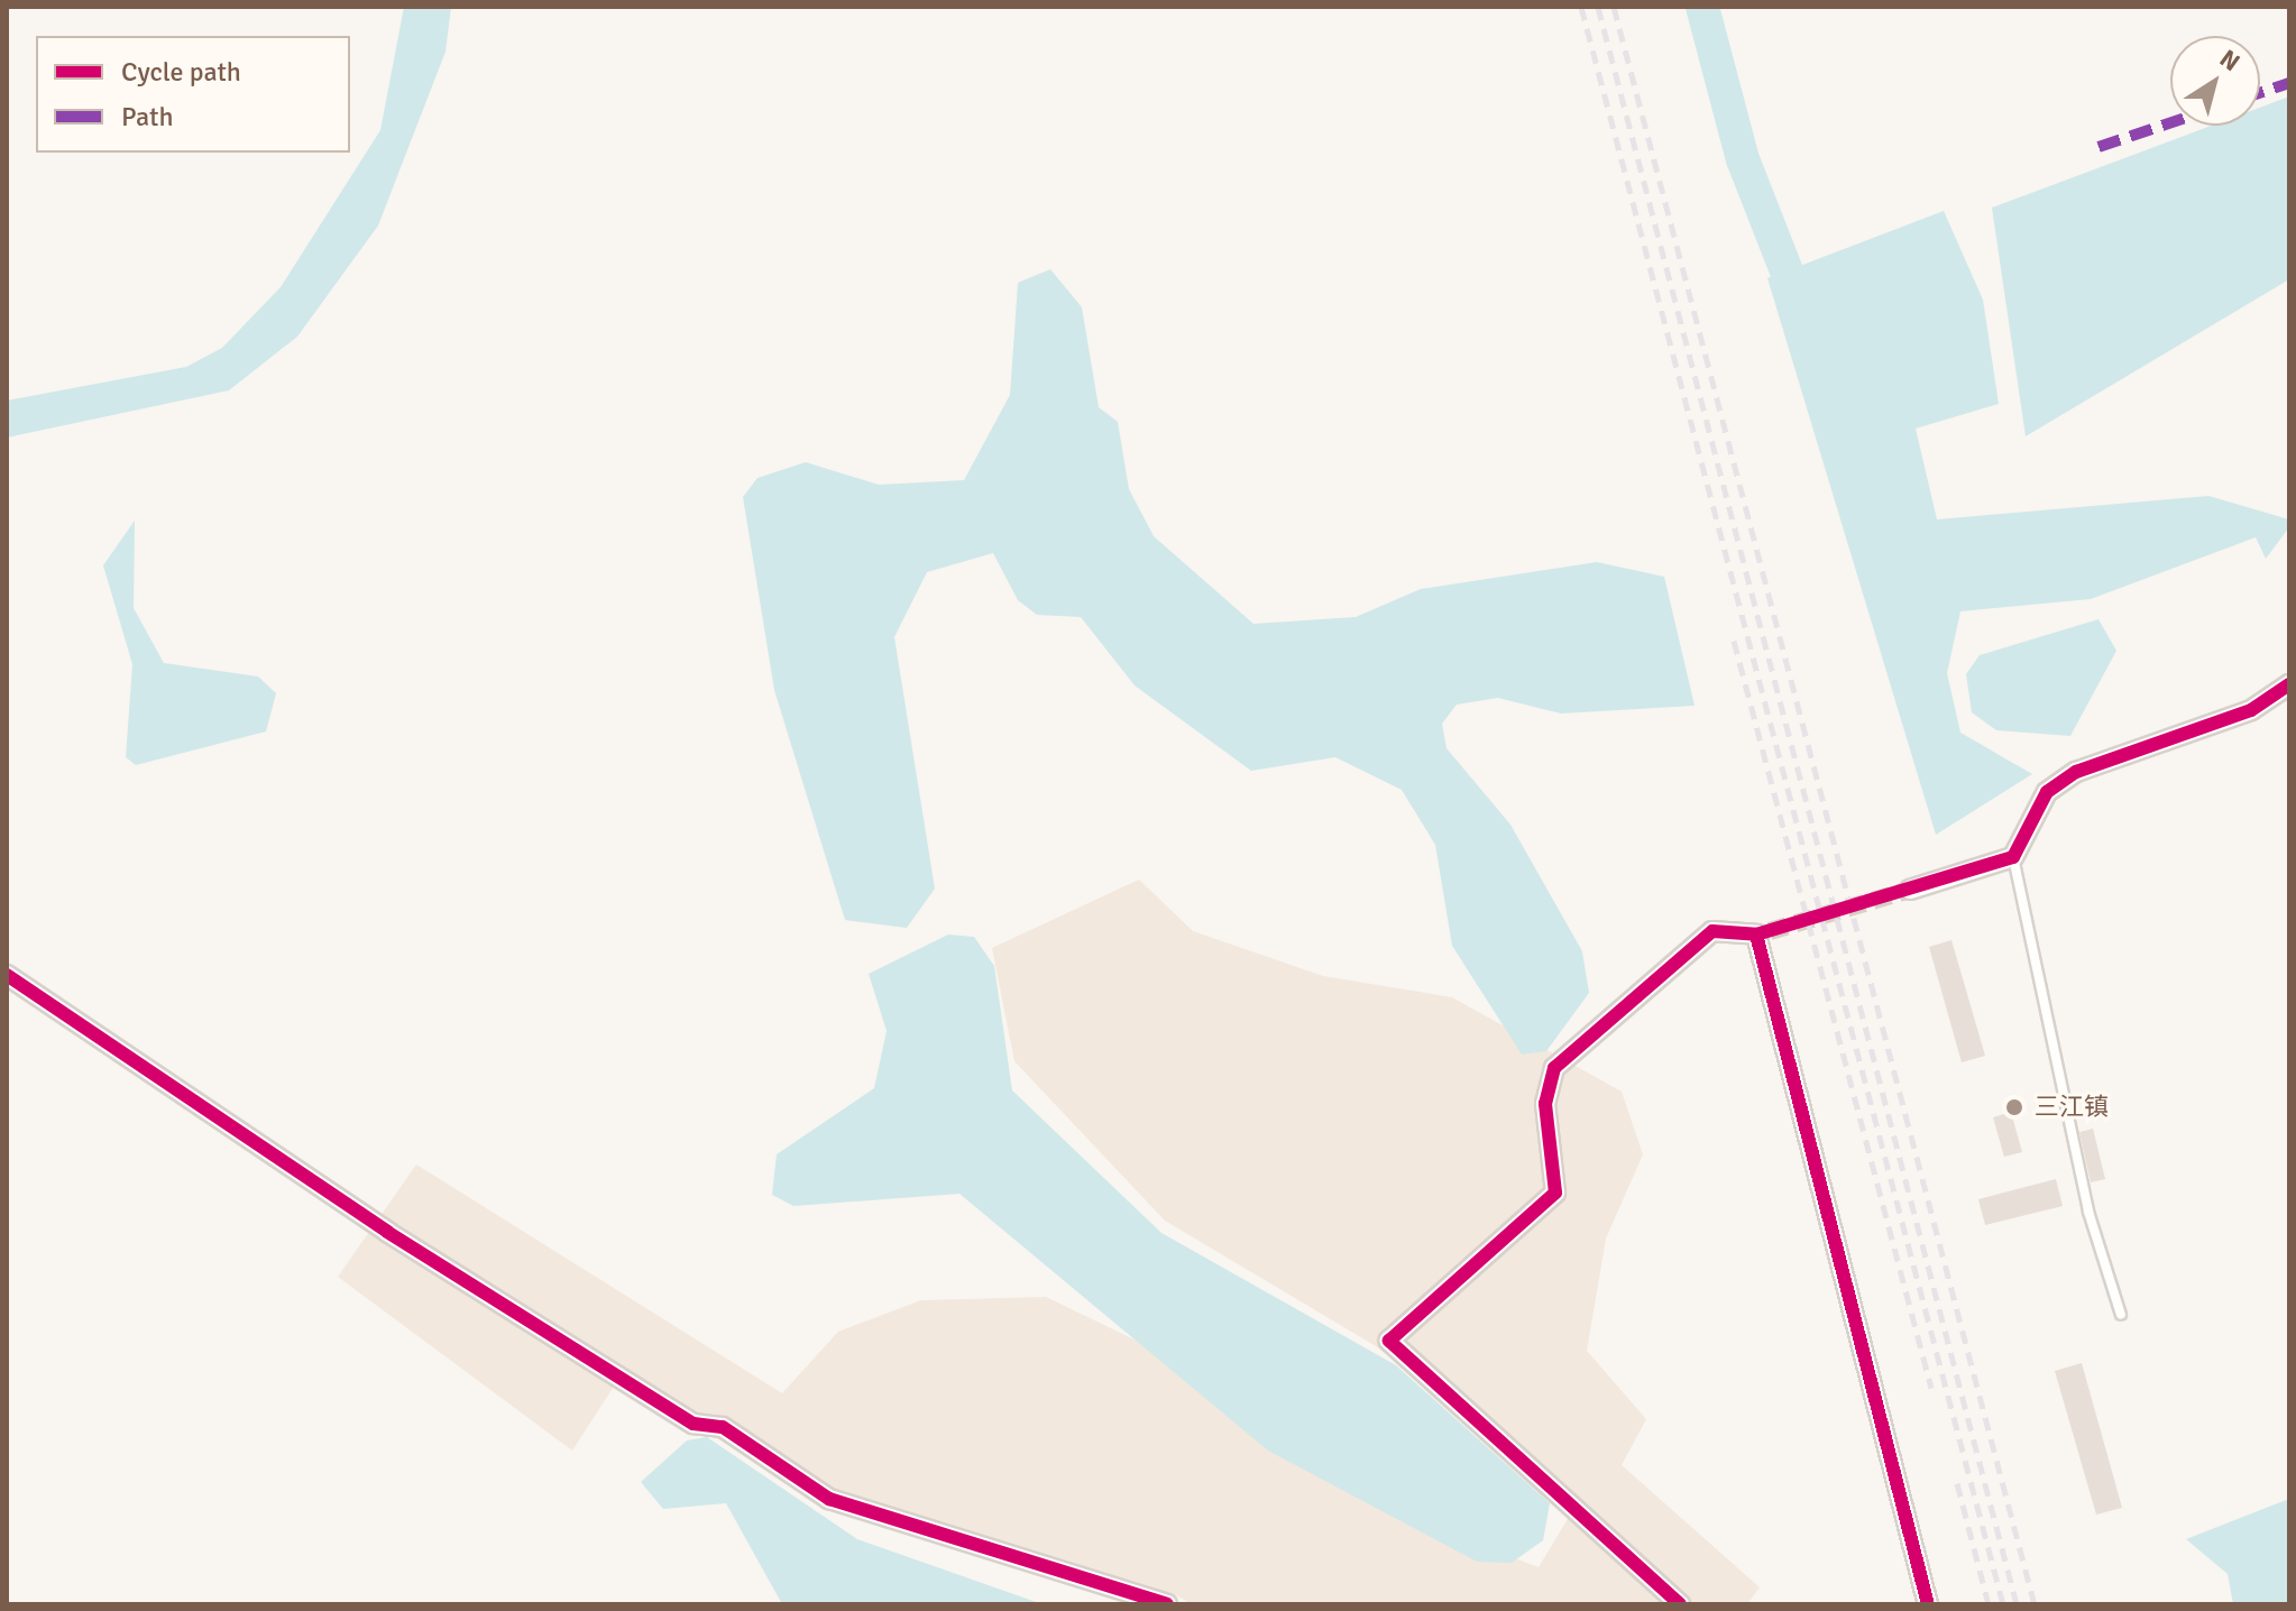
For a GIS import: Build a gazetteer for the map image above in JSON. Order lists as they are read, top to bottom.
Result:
{
  "places": ["三江镇"],
  "legend": ["Cycle path", "Path"],
  "north": "top right"
}
